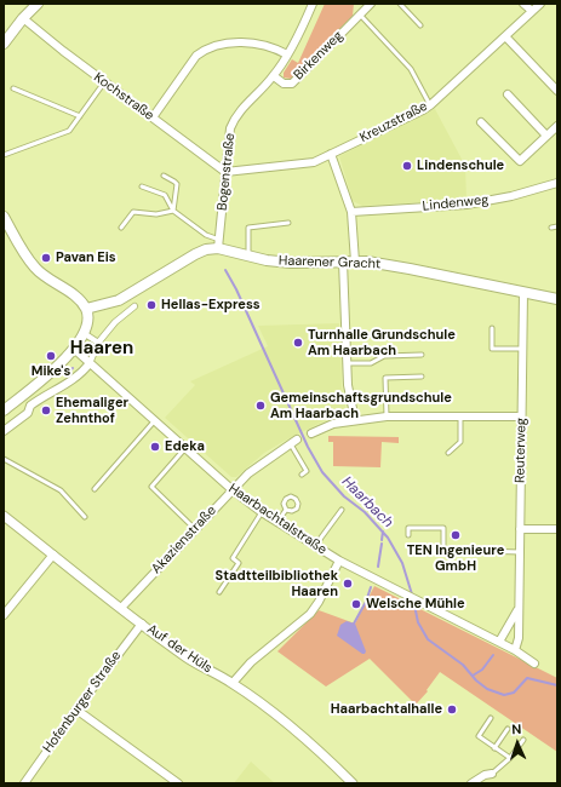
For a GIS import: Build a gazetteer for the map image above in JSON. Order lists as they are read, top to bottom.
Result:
{
  "streets": {
    "main road": ["Haarener Gracht"],
    "street": [
      "Birkenweg",
      "Kochstraße",
      "Kreuzstraße",
      "Bogenstraße",
      "Lindenweg",
      "Reuterweg",
      "Haarbachtalstraße",
      "Akazienstraße",
      "Auf der Hüls",
      "Hofenburger Straße"
    ]
  },
  "crossings": [
    ["Birkenweg", "Bogenstraße"],
    ["Kochstraße", "Kreuzstraße"],
    ["Kochstraße", "Bogenstraße"],
    ["Kreuzstraße", "Bogenstraße"],
    ["Bogenstraße", "Haarener Gracht"],
    ["Haarener Gracht", "Reuterweg"],
    ["Reuterweg", "Haarbachtalstraße"],
    ["Haarbachtalstraße", "Akazienstraße"],
    ["Akazienstraße", "Auf der Hüls"],
    ["Auf der Hüls", "Hofenburger Straße"]
  ],
  "districts": ["Haaren"],
  "water": ["Haarbach"],
  "places": [
    "Lindenschule",
    "Pavan Eis",
    "Hellas-Express",
    "Turnhalle Grundschule Am Haarbach",
    "Mike's",
    "Gemeinschaftsgrundschule Am Haarbach",
    "Ehemaliger Zehnthof",
    "Edeka",
    "TEN Ingenieure GmbH",
    "Stadtteilbibliothek Haaren",
    "Welsche Mühle",
    "Haarbachtalhalle"
  ],
  "north": "top"
}
